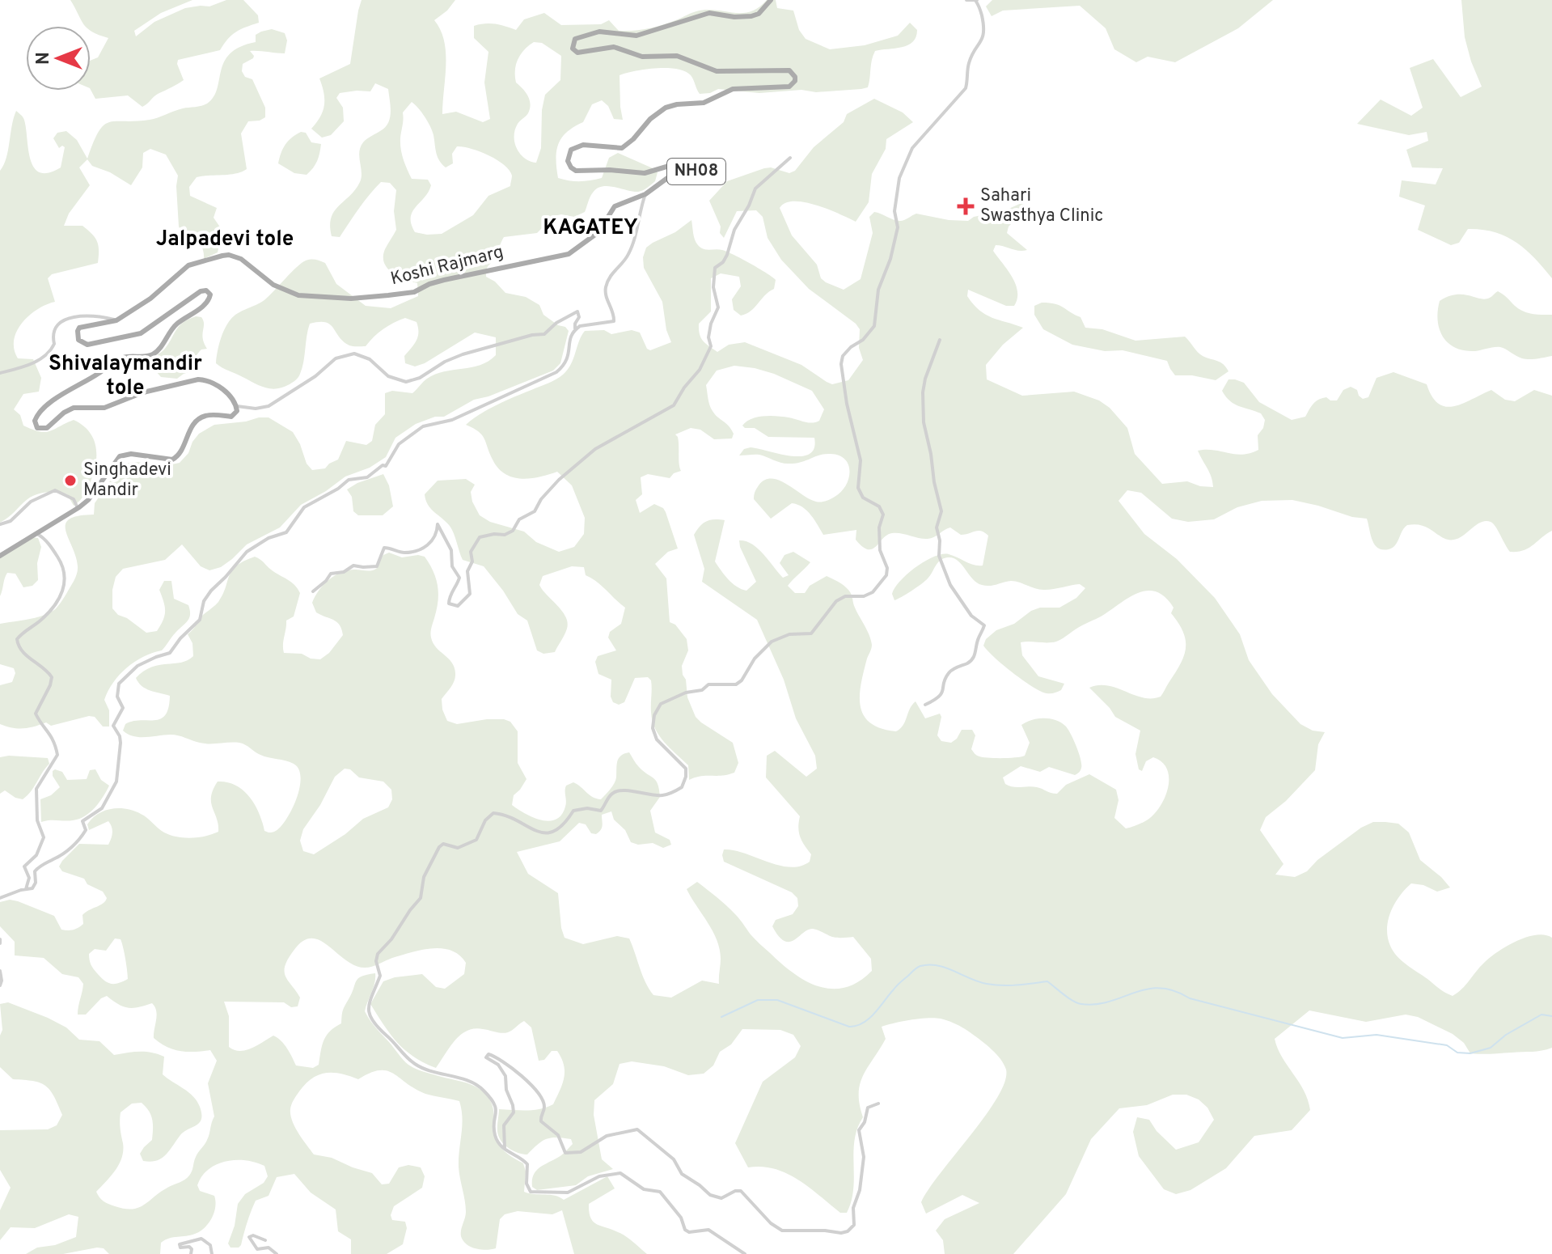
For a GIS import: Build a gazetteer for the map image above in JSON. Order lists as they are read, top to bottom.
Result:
{
  "streets": {
    "main road": ["NH08", "Koshi Rajmarg"]
  },
  "districts": ["KAGATEY", "Jalpadevi tole", "Shivalaymandir tole"],
  "places": {
    "health": ["Sahari Swasthya Clinic"],
    "other": ["Singhadevi Mandir"]
  },
  "north": "left"
}
